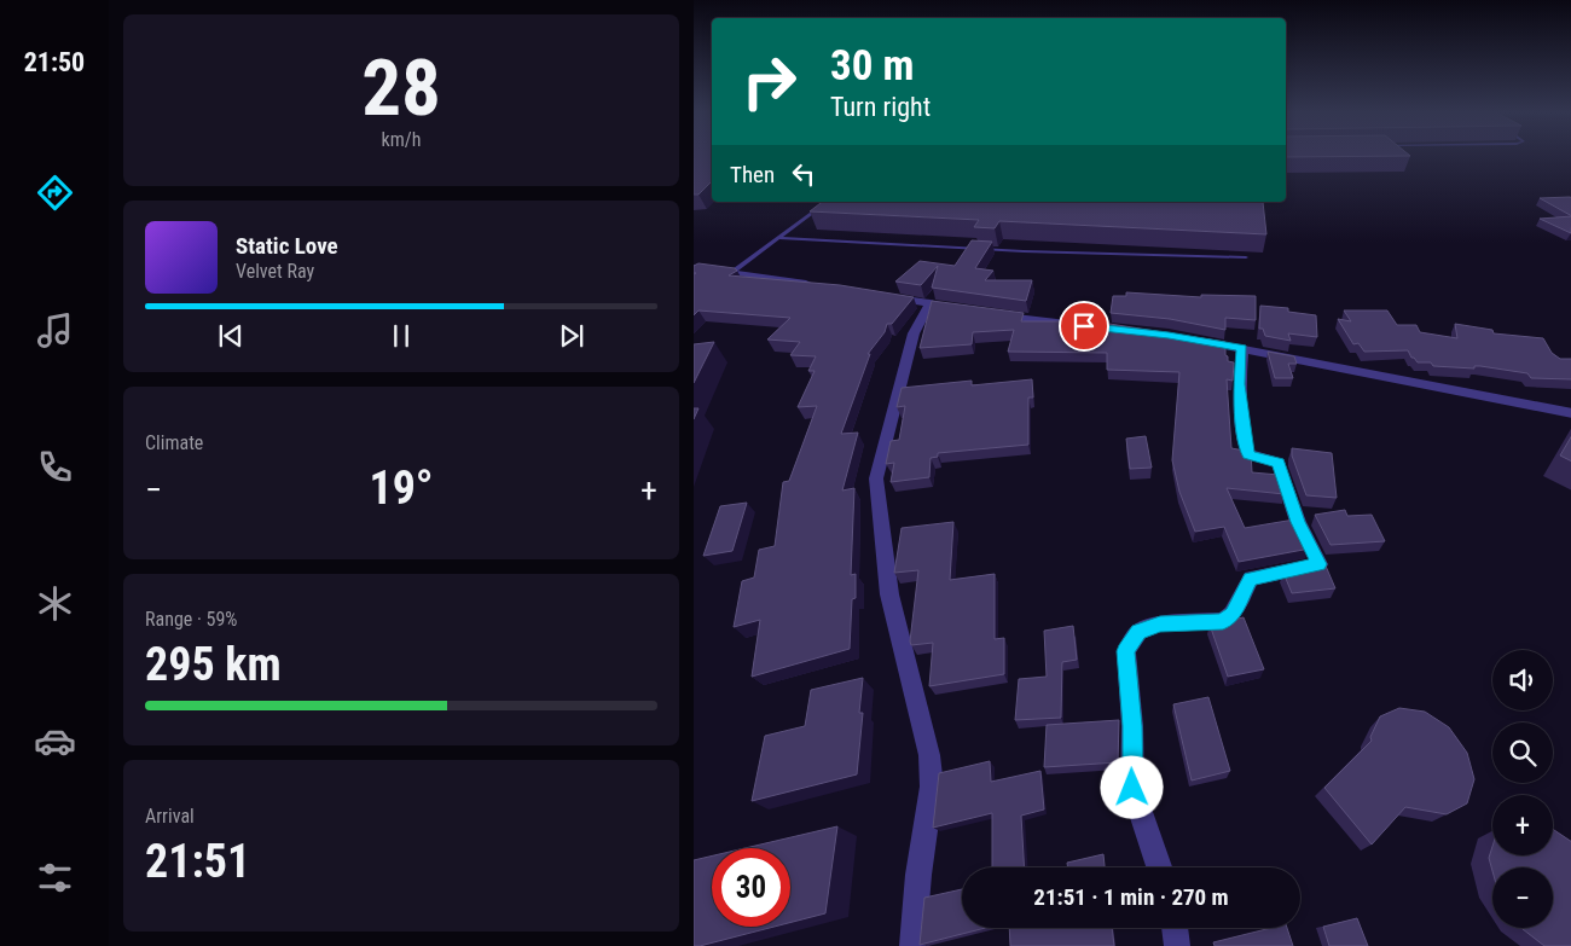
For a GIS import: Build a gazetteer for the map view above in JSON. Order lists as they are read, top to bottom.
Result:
{
  "page": {
    "tabs": "21:50",
    "tile": [
      ["28", "km/h"],
      "Climate",
      ["Range · 59%", "295 km"],
      ["Arrival", "21:51"]
    ],
    "turn": ["30 m", "Turn right"],
    "then": "Then",
    "song": ["Static Love", "Velvet Ray"],
    "heat": ["−", "19°", "+"],
    "map_buttons": ["+", "−"],
    "limit": "30",
    "trip": "21:51 · 1 min · 270 m"
  }
}
